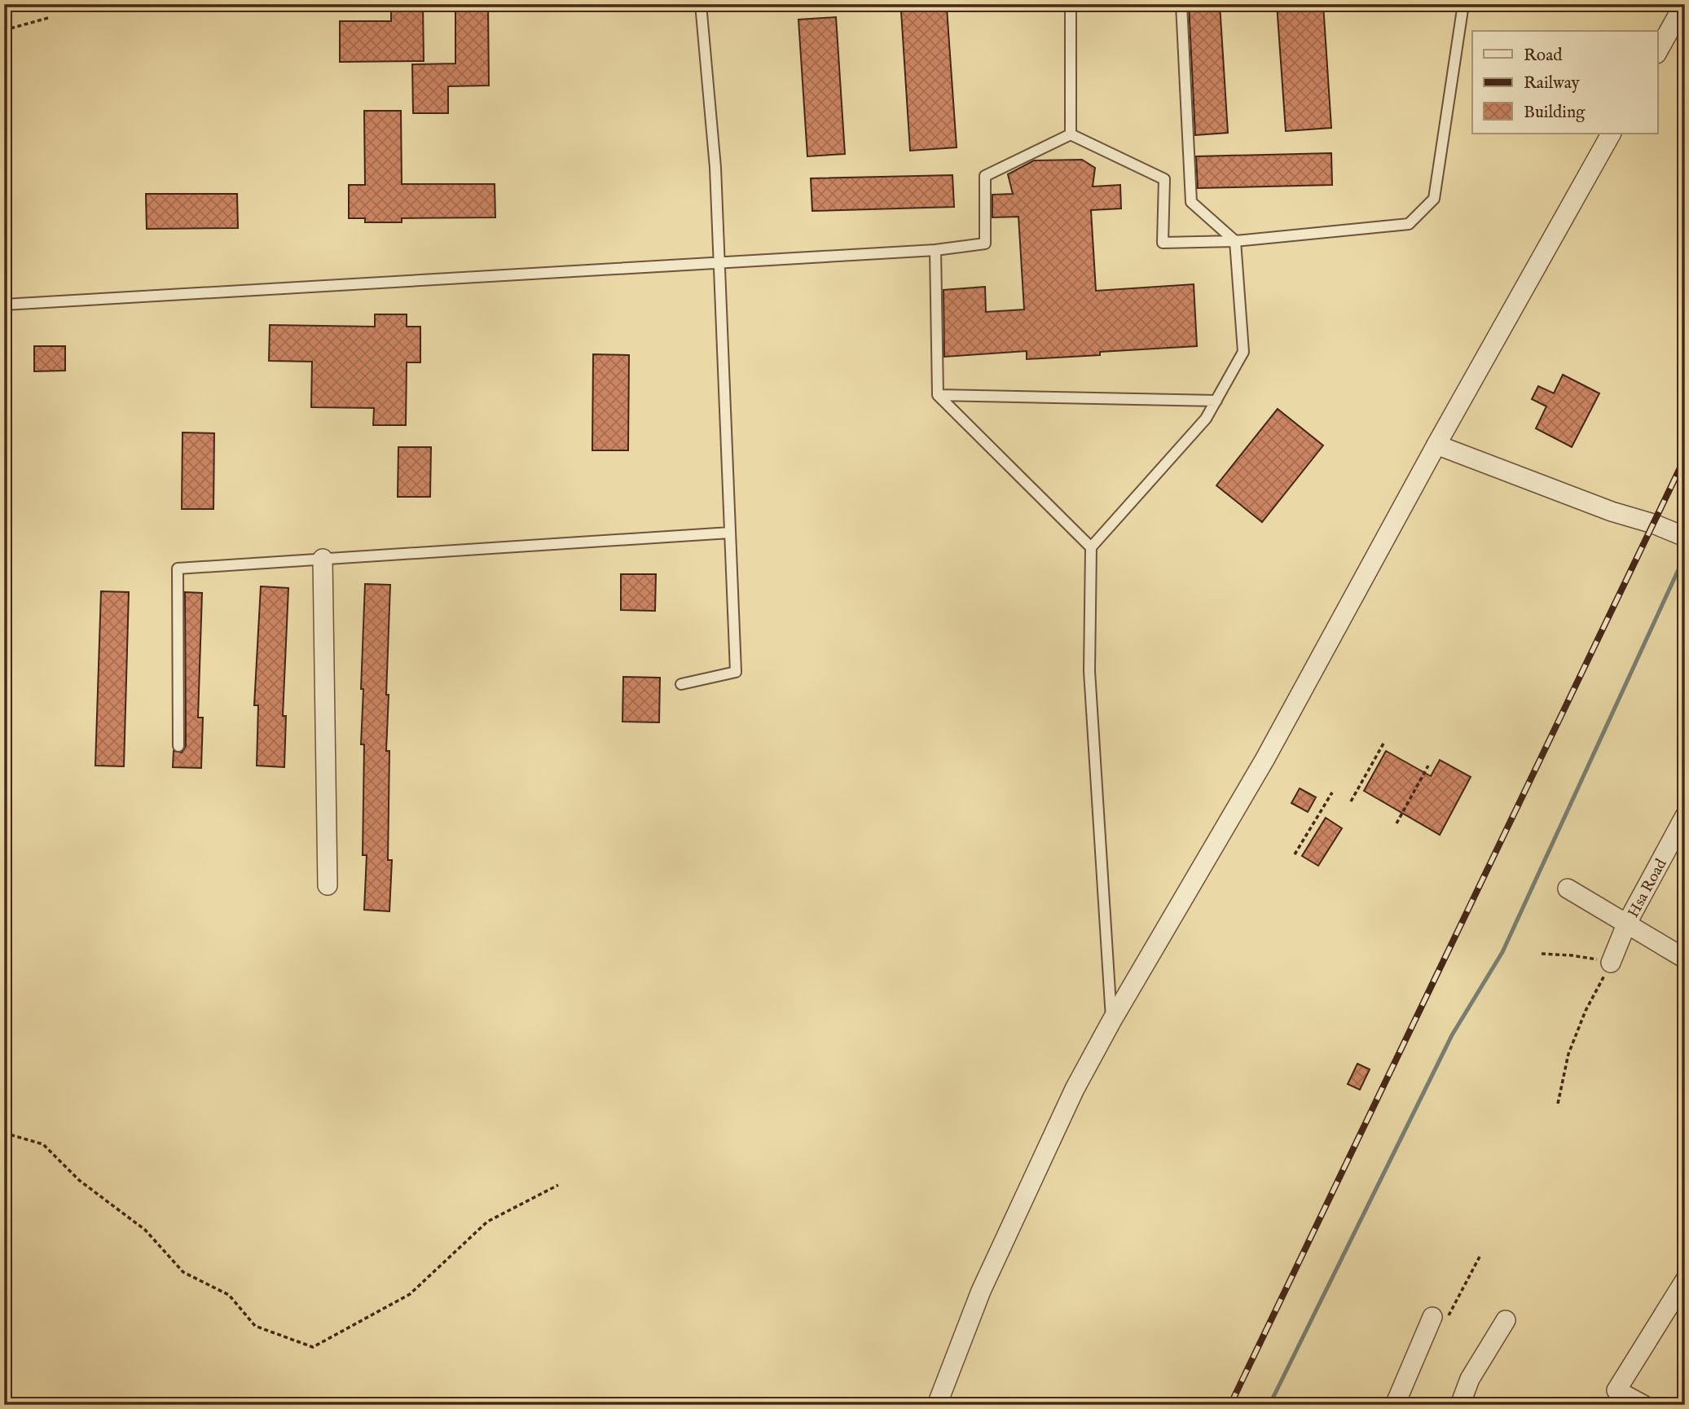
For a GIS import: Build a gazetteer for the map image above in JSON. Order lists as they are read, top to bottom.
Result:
{
  "streets": {
    "street": ["Hsa Road"]
  },
  "legend": ["Road", "Railway", "Building"]
}
